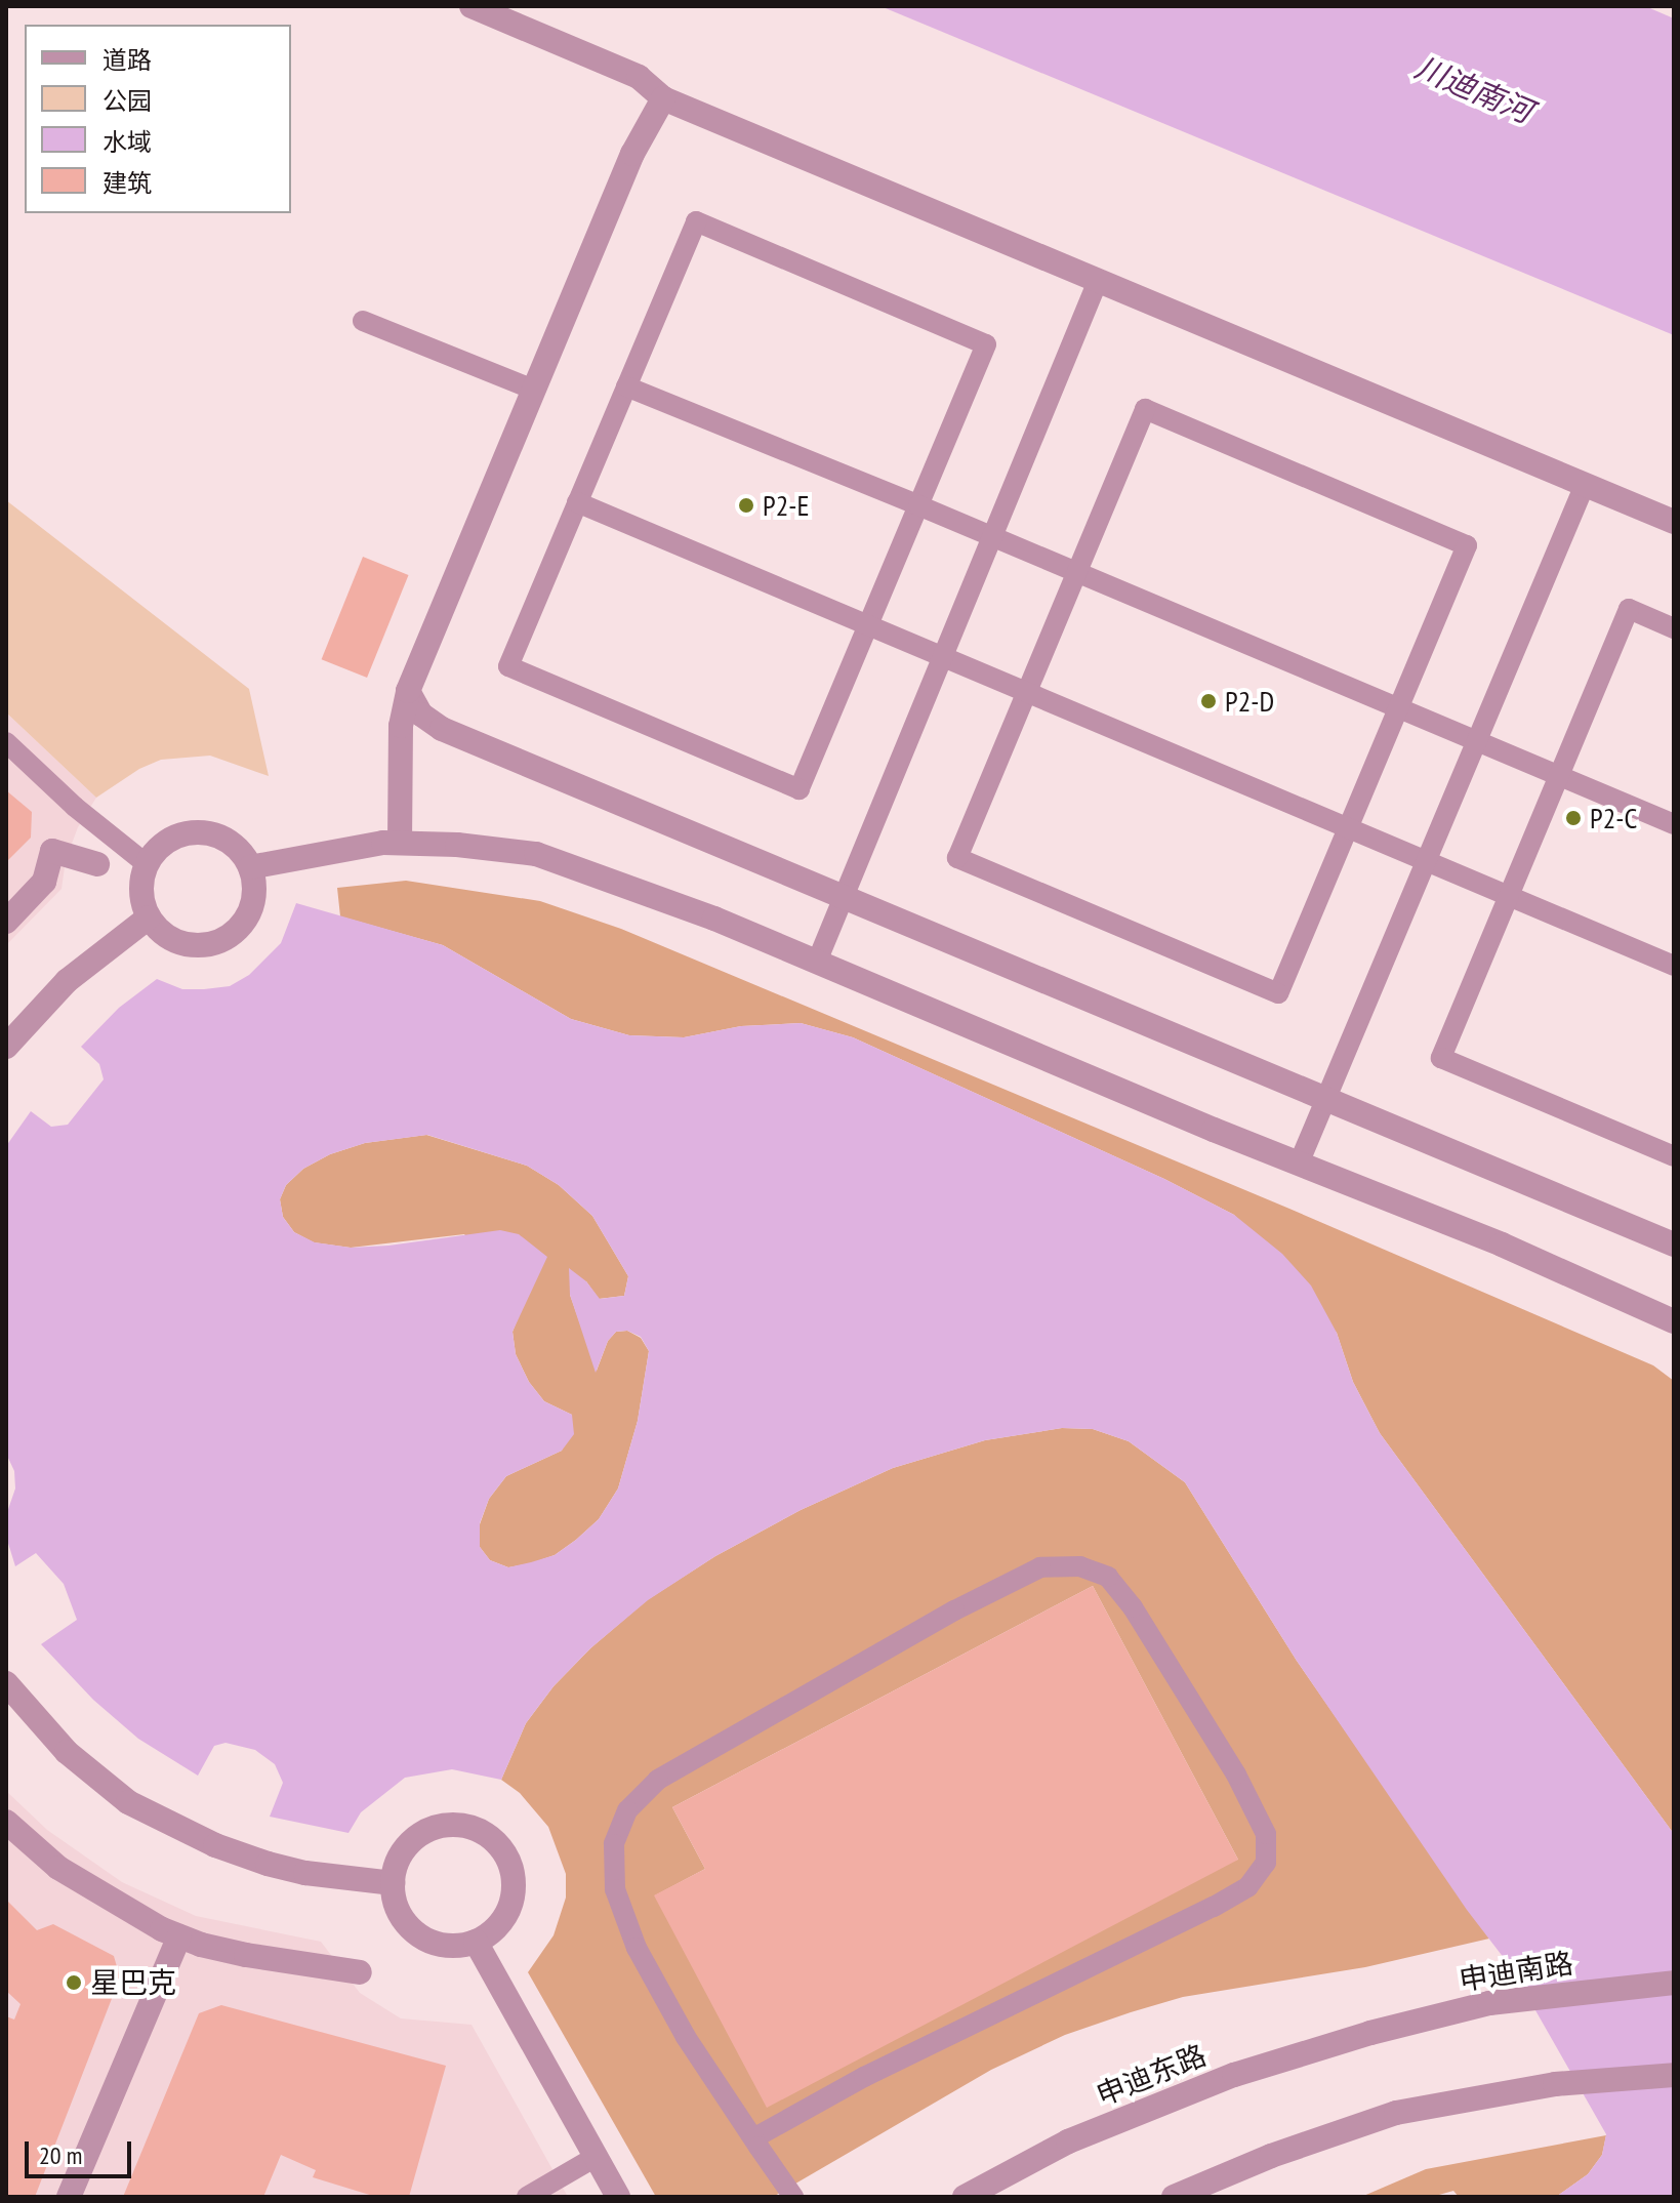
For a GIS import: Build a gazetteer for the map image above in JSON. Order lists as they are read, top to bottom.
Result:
{
  "streets": {
    "street": ["申迪南路", "申迪东路"]
  },
  "crossings": [
    ["申迪南路", "申迪东路"]
  ],
  "water": ["川迪南河"],
  "places": [
    "P2-E",
    "P2-D",
    "P2-C",
    "星巴克"
  ],
  "legend": [
    "道路",
    "公园",
    "水域",
    "建筑"
  ],
  "scale_bar": "20 m"
}
